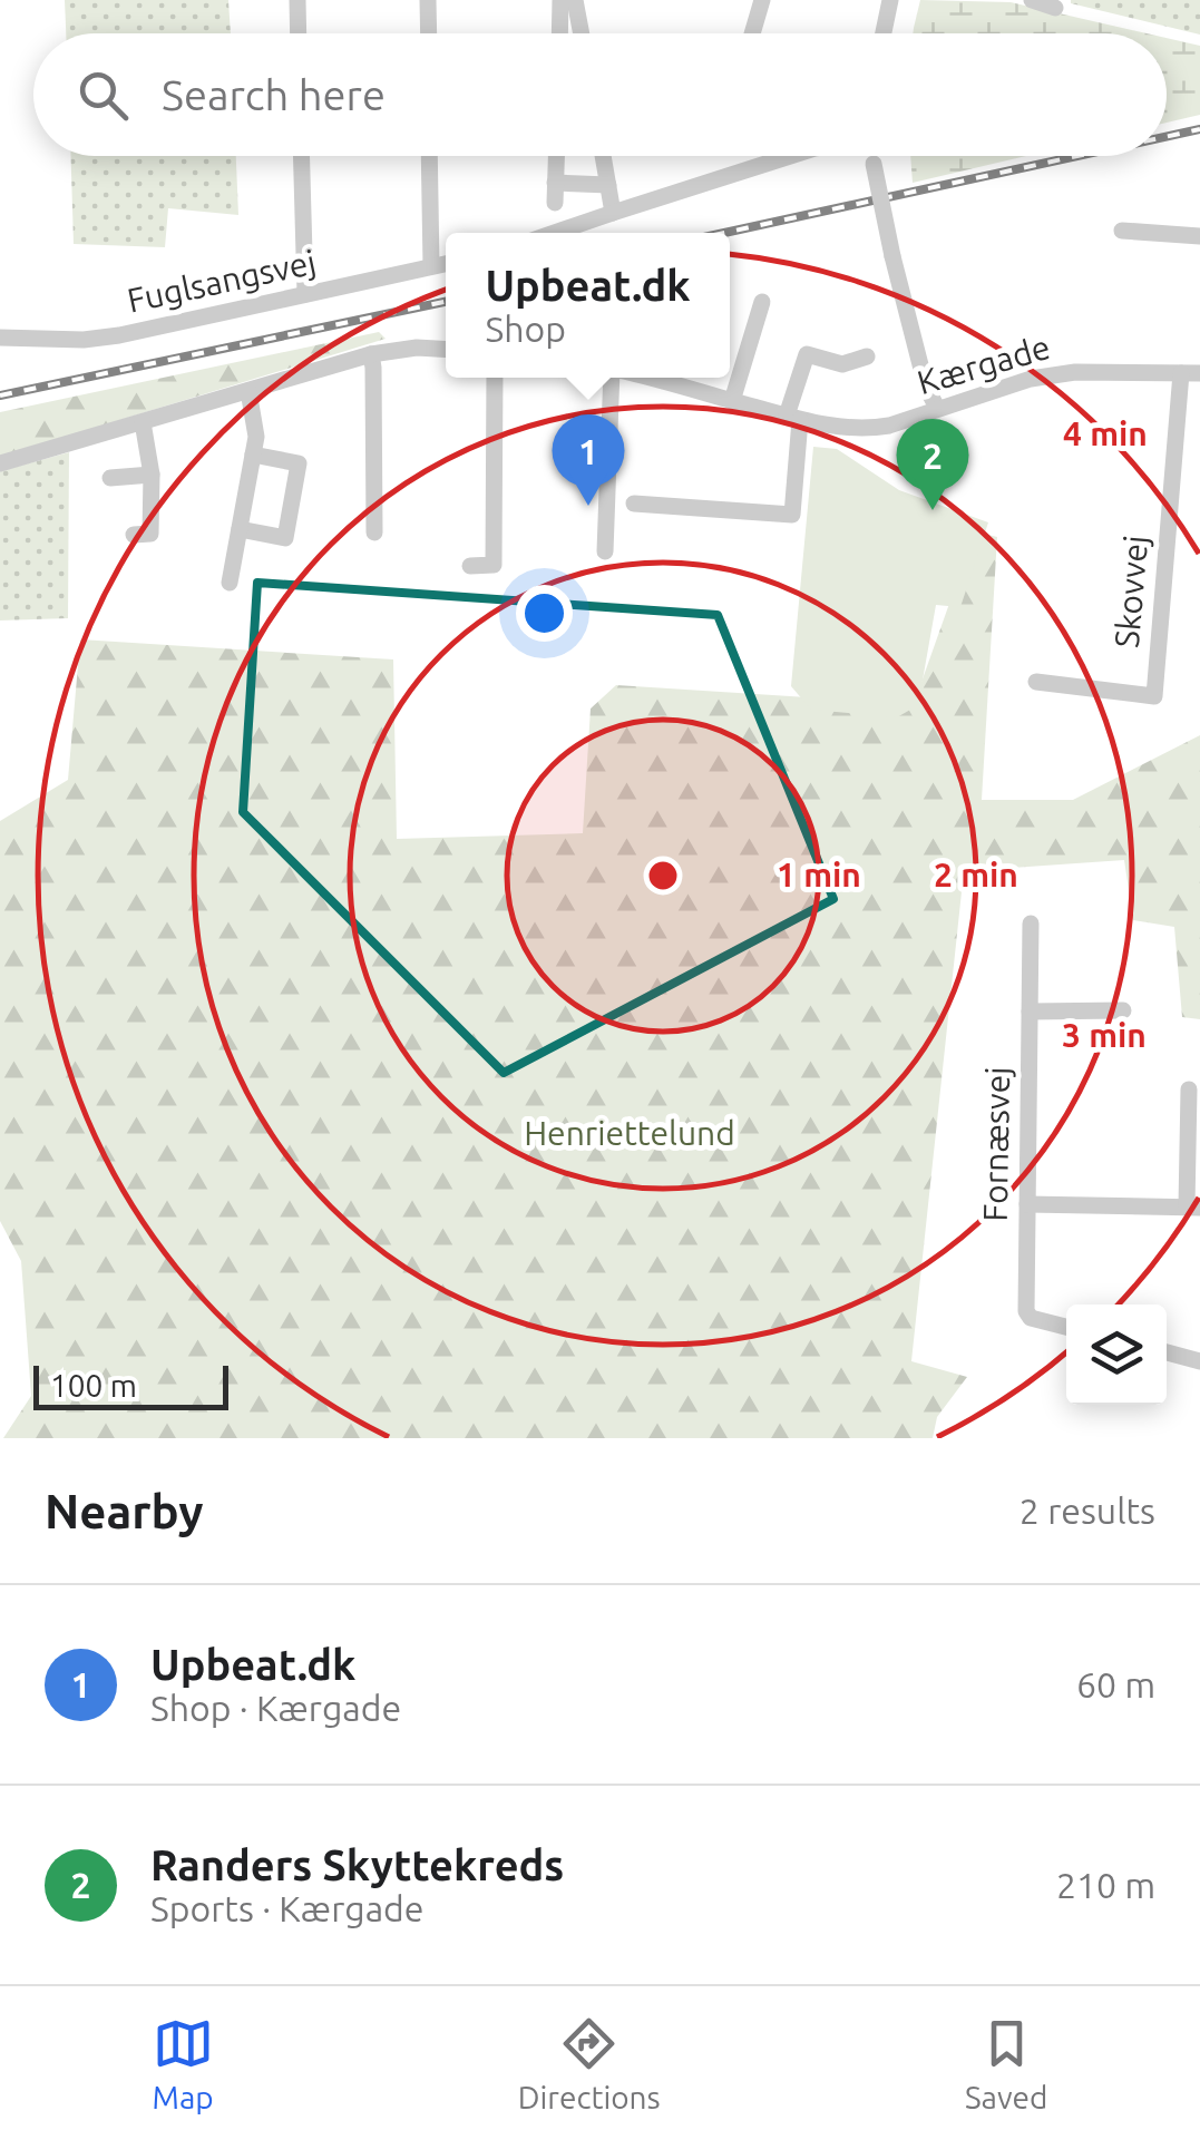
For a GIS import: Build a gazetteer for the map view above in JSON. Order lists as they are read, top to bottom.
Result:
{
  "streets": {
    "street": [
      "Fuglsangsvej",
      "Kærgade",
      "Skovvej",
      "Fornæsvej"
    ]
  },
  "crossings": [
    ["Kærgade", "Skovvej"]
  ],
  "parks": ["Henriettelund"],
  "scale_bar": "100 m",
  "page": {
    "search": "Search here",
    "popup": ["Upbeat.dk", "Shop"],
    "pins": ["1", "2"],
    "scale": "100 m",
    "heading": ["Nearby", "2 results"],
    "list": [
      {
        "mark": "1",
        "name": "Upbeat.dk",
        "note": "Shop · Kærgade",
        "value": "60 m"
      },
      {
        "mark": "2",
        "name": "Randers Skyttekreds",
        "note": "Sports · Kærgade",
        "value": "210 m"
      }
    ],
    "nav": ["Map", "Directions", "Saved"]
  },
  "rings": [
    "4 min",
    "1 min",
    "2 min",
    "3 min"
  ]
}
